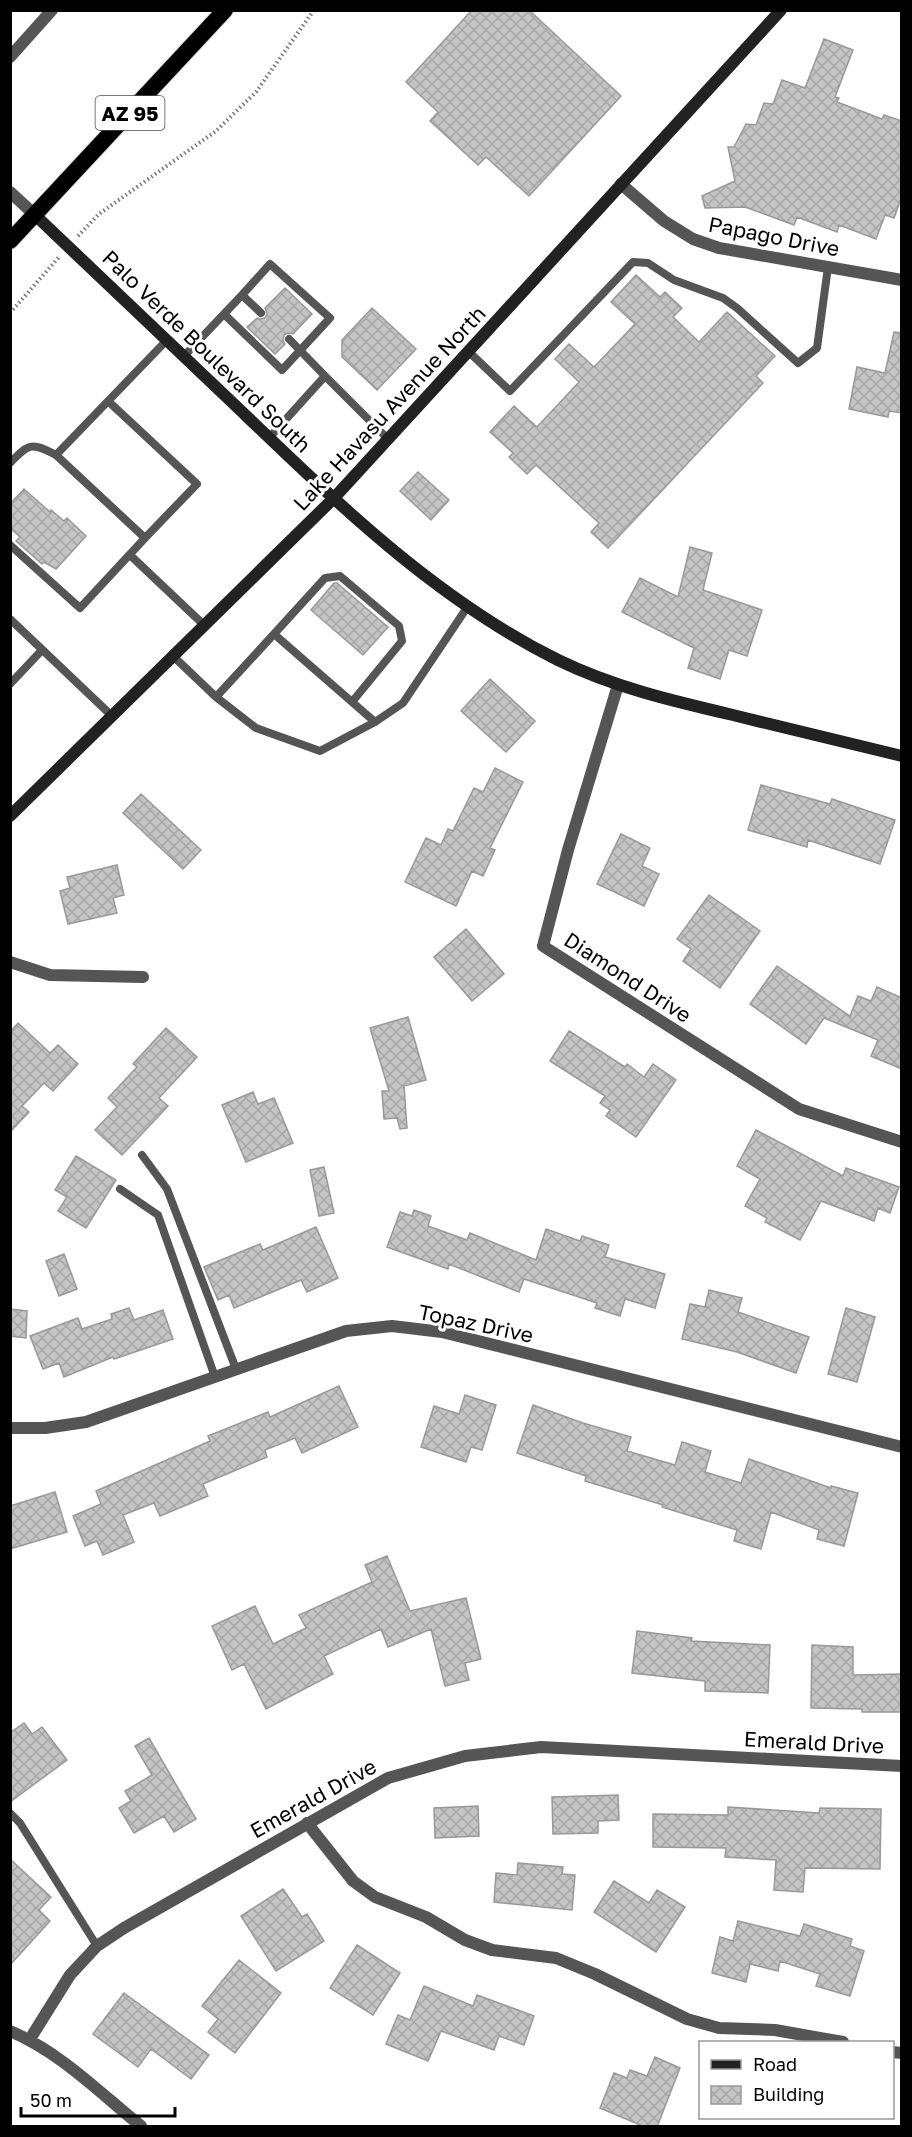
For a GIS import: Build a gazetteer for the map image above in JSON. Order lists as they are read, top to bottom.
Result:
{
  "streets": {
    "highway": ["AZ 95"],
    "main road": ["Palo Verde Boulevard South", "Lake Havasu Avenue North"],
    "street": [
      "Papago Drive",
      "Diamond Drive",
      "Topaz Drive",
      "Emerald Drive"
    ]
  },
  "crossings": [
    ["AZ 95", "Palo Verde Boulevard South"],
    ["Papago Drive", "Lake Havasu Avenue North"],
    ["Palo Verde Boulevard South", "Lake Havasu Avenue North"],
    ["Palo Verde Boulevard South", "Diamond Drive"]
  ],
  "legend": ["Road", "Building"],
  "scale_bar": "50 m"
}
